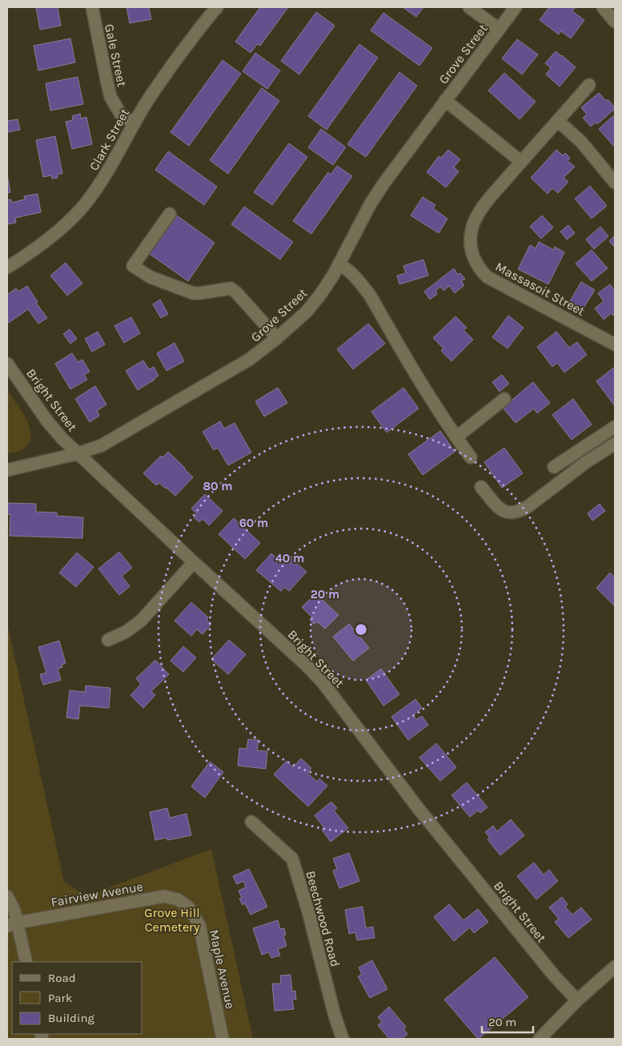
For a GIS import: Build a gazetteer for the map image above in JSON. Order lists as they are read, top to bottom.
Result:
{
  "streets": {
    "street": [
      "Grove Street",
      "Gale Street",
      "Clark Street",
      "Massasoit Street",
      "Bright Street",
      "Fairview Avenue",
      "Beechwood Road",
      "Maple Avenue"
    ]
  },
  "crossings": [
    ["Grove Street", "Bright Street"],
    ["Gale Street", "Clark Street"],
    ["Fairview Avenue", "Maple Avenue"]
  ],
  "parks": ["Grove Hill Cemetery"],
  "legend": ["Road", "Park", "Building"],
  "scale_bar": "20 m",
  "rings": [
    "80 m",
    "60 m",
    "40 m",
    "20 m"
  ]
}
